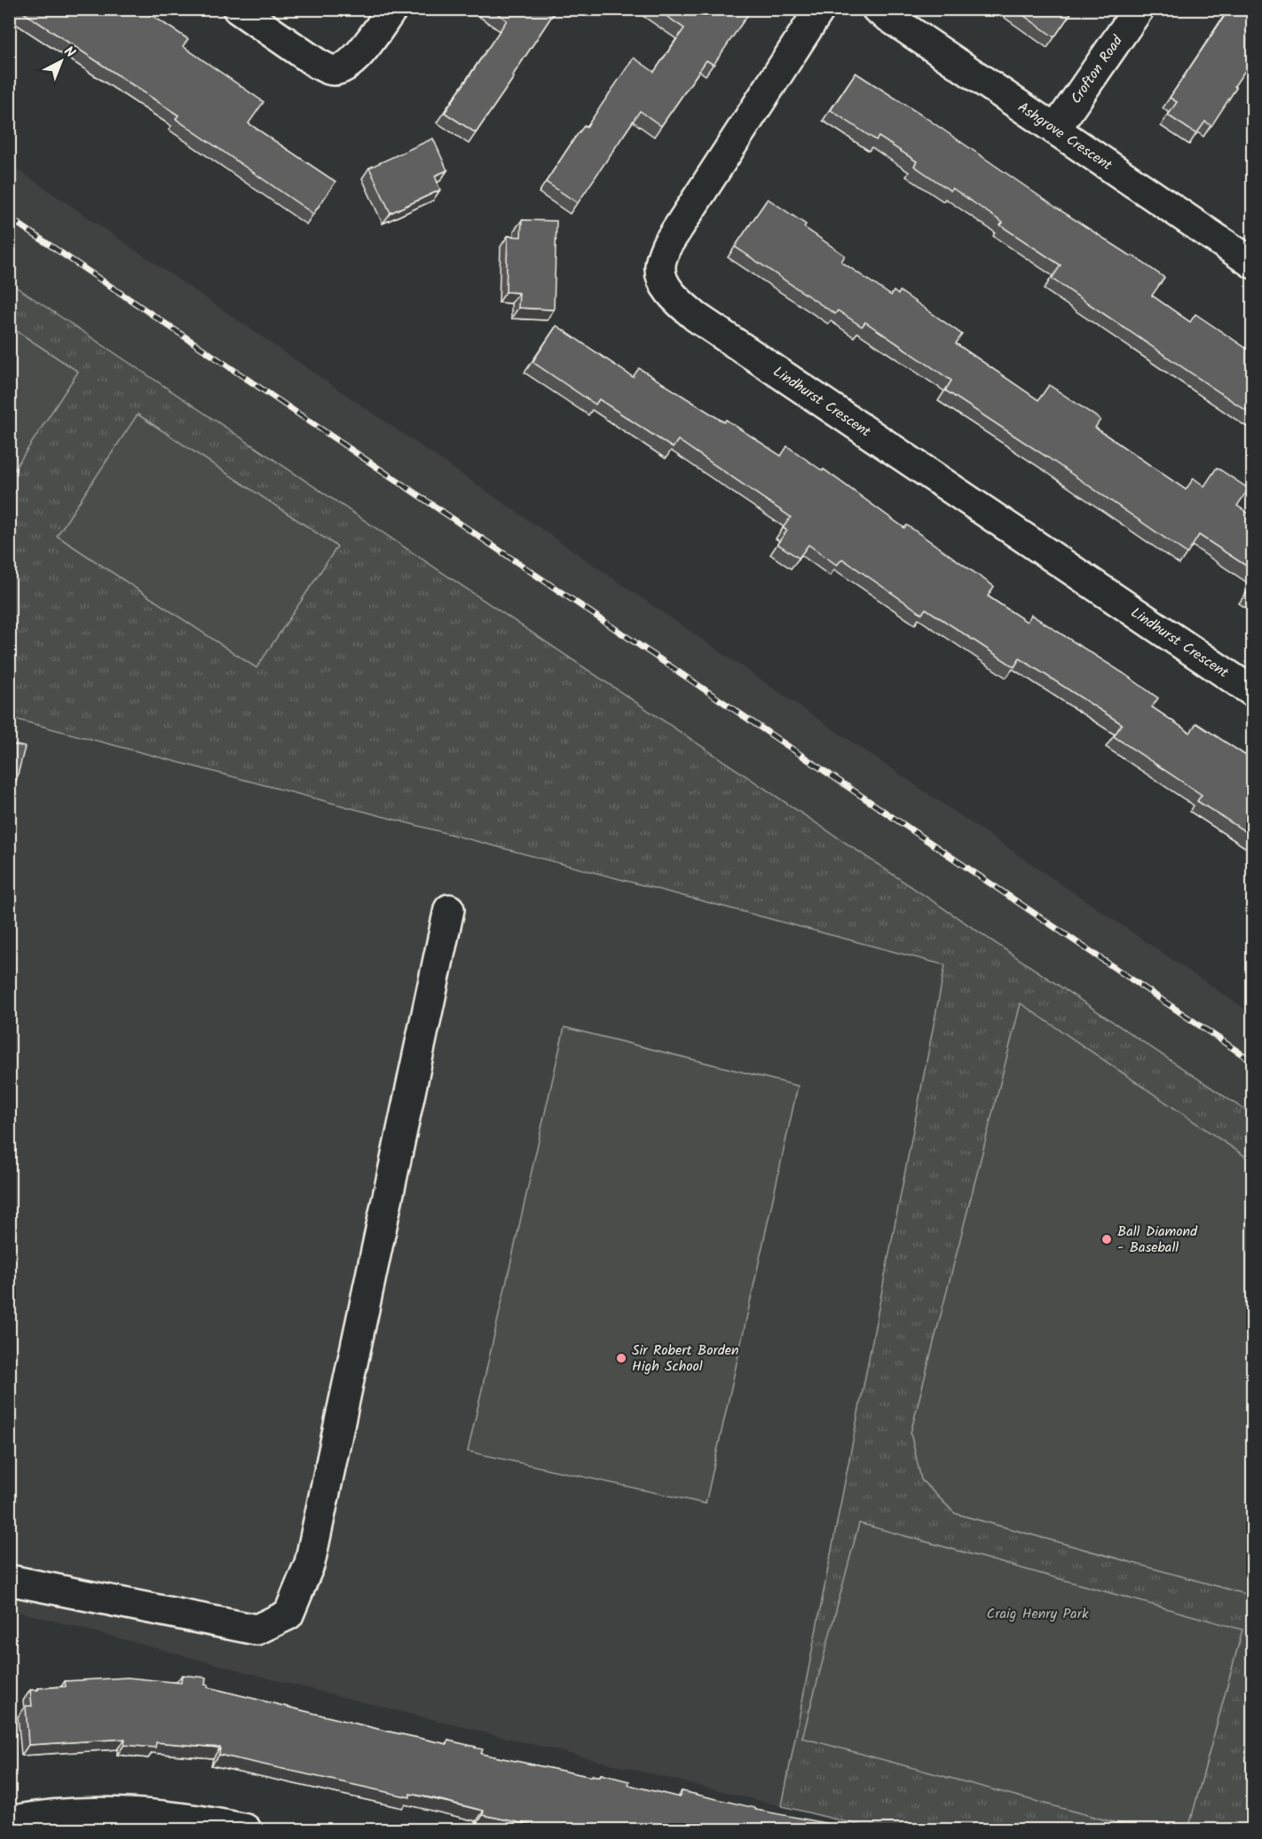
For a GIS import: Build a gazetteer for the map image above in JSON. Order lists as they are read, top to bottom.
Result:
{
  "streets": {
    "street": ["Crofton Road", "Ashgrove Crescent", "Lindhurst Crescent"]
  },
  "crossings": [
    ["Crofton Road", "Ashgrove Crescent"]
  ],
  "parks": ["Craig Henry Park"],
  "places": ["Ball Diamond - Baseball", "Sir Robert Borden High School"],
  "north": "top right"
}
